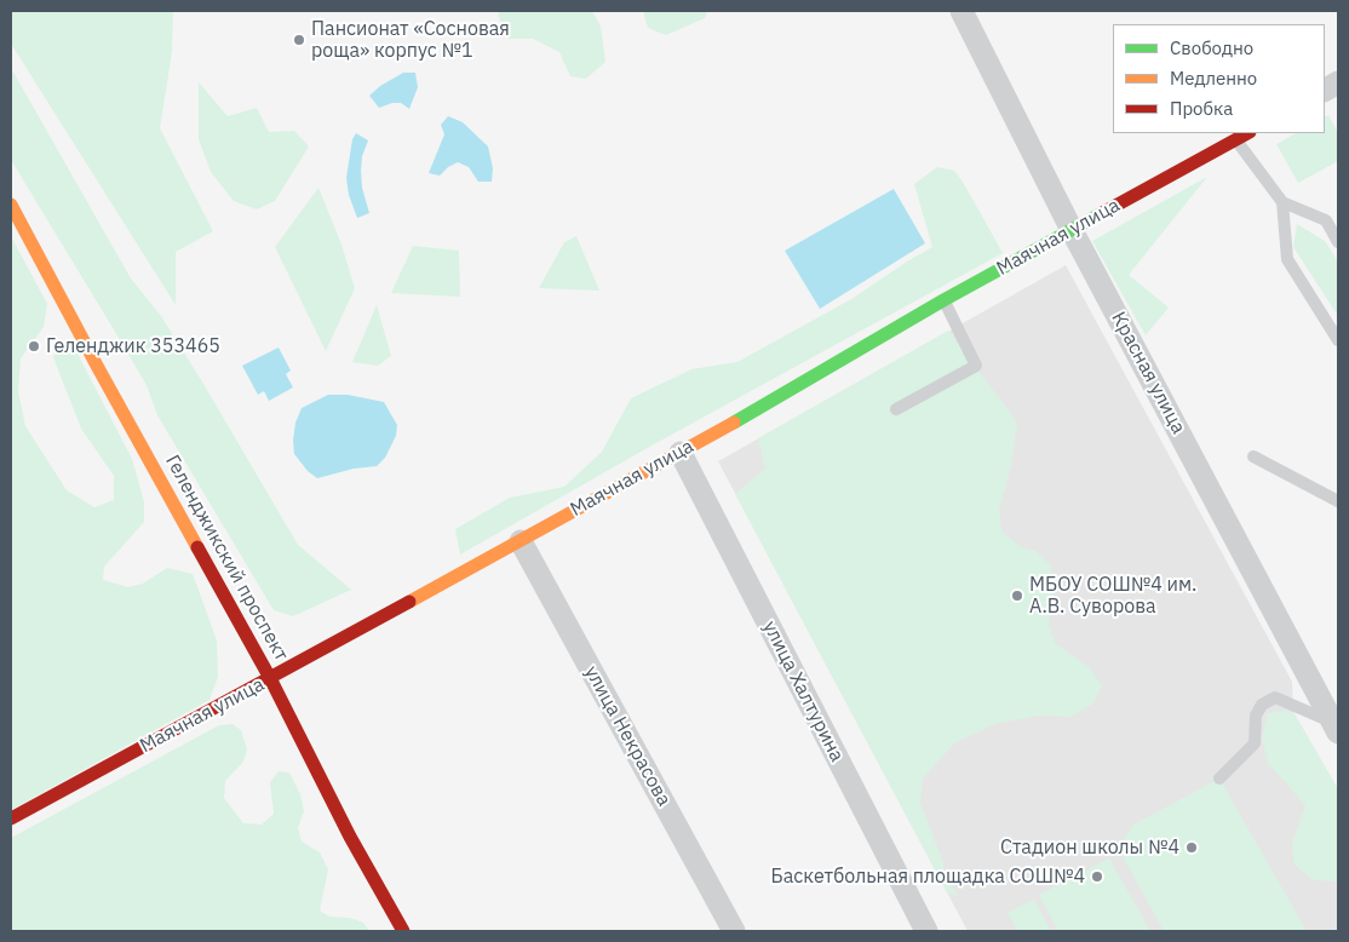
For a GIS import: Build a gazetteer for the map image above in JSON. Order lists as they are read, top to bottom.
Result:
{
  "streets": {
    "street": [
      "Маячная улица",
      "Красная улица",
      "Геленджикский проспект",
      "улица Халтурина",
      "улица Некрасова"
    ]
  },
  "crossings": [
    ["Маячная улица", "Красная улица"],
    ["Маячная улица", "Геленджикский проспект"],
    ["Маячная улица", "улица Халтурина"],
    ["Маячная улица", "улица Некрасова"]
  ],
  "places": [
    "Пансионат «Сосновая роща» корпус №1",
    "Геленджик 353465",
    "МБОУ СОШ№4 им. А.В. Суворова",
    "Стадион школы №4",
    "Баскетбольная площадка СОШ№4"
  ],
  "legend": ["Свободно", "Медленно", "Пробка"]
}
